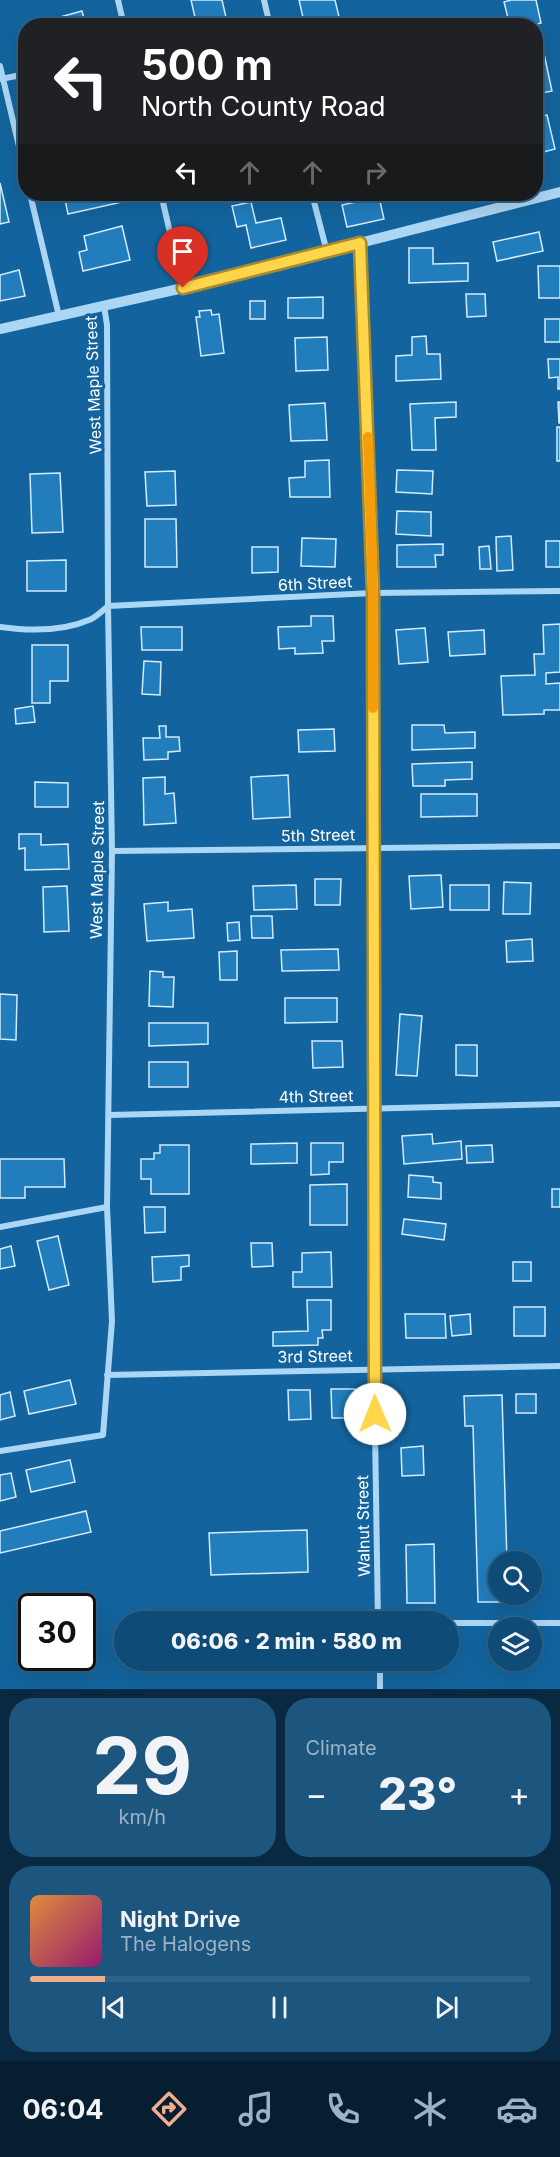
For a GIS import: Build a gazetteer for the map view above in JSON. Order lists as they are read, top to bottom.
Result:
{
  "streets": {
    "street": [
      "West Maple Street",
      "6th Street",
      "5th Street",
      "4th Street",
      "3rd Street",
      "Walnut Street"
    ]
  },
  "crossings": [
    ["West Maple Street", "6th Street"],
    ["West Maple Street", "5th Street"],
    ["West Maple Street", "4th Street"],
    ["West Maple Street", "3rd Street"],
    ["6th Street", "Walnut Street"],
    ["5th Street", "Walnut Street"],
    ["4th Street", "Walnut Street"],
    ["3rd Street", "Walnut Street"]
  ],
  "page": {
    "turn": ["500 m", "North County Road"],
    "limit": "30",
    "trip": "06:06 · 2 min · 580 m",
    "tile": [
      ["29", "km/h"],
      "Climate"
    ],
    "heat": ["−", "23°", "+"],
    "song": ["Night Drive", "The Halogens"],
    "tabs": "06:04"
  }
}
